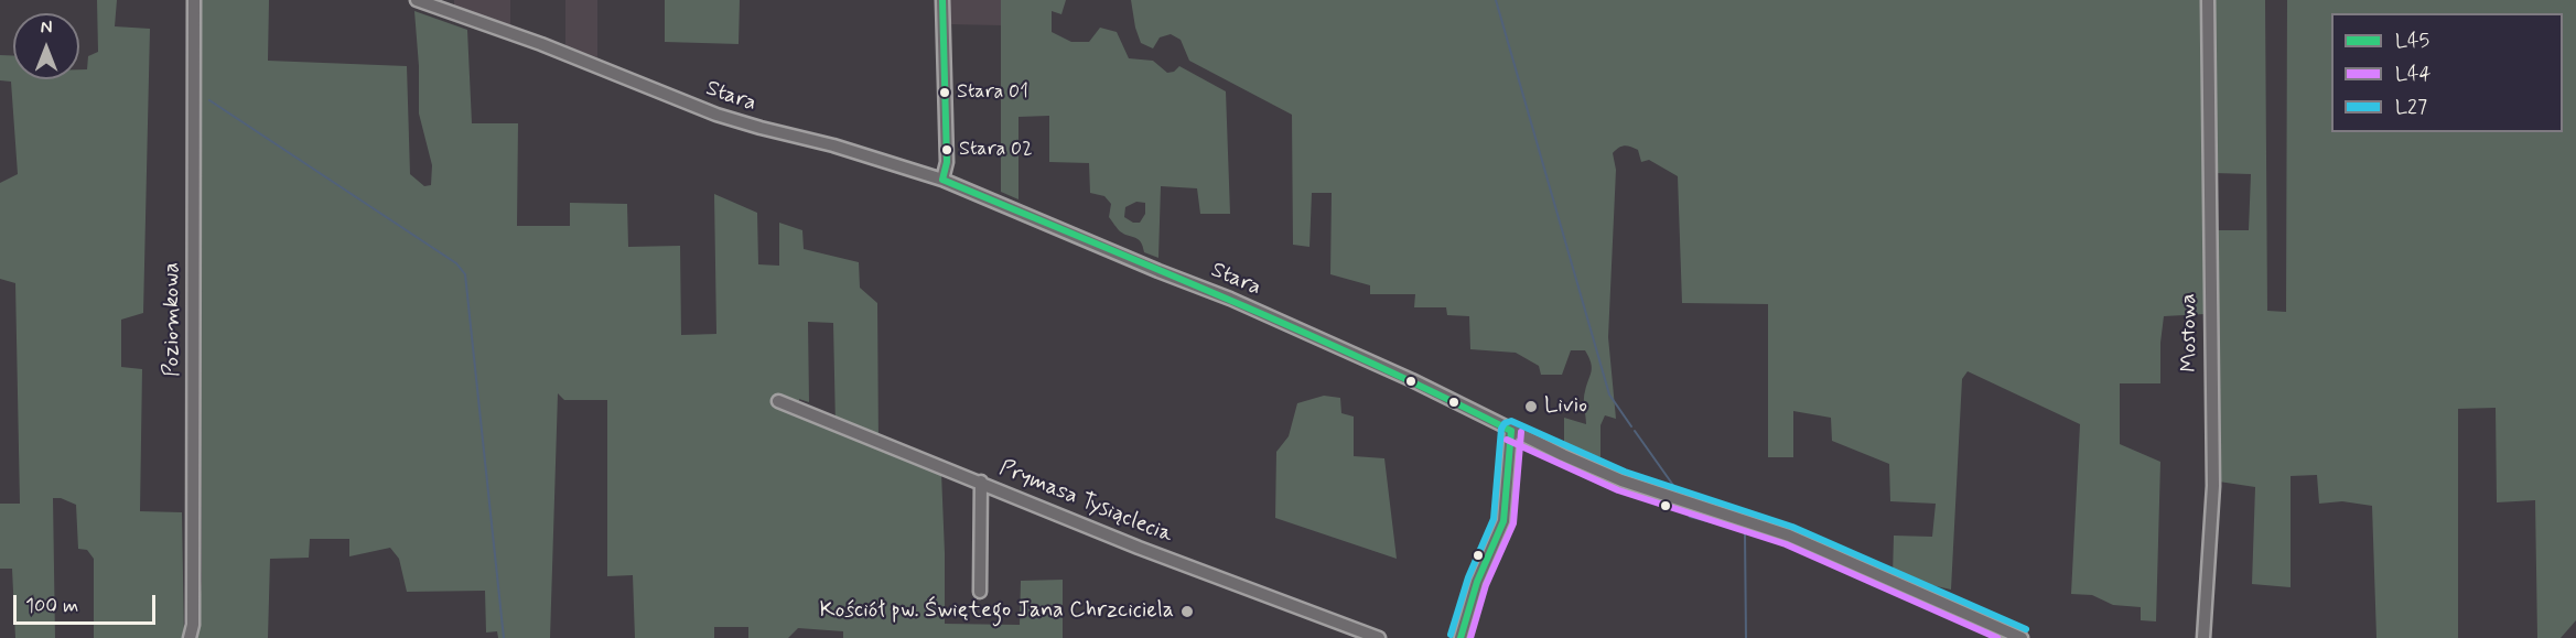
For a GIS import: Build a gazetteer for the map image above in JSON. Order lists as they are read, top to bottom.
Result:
{
  "streets": {
    "street": [
      "Stara",
      "Poziomkowa",
      "Mostowa",
      "Prymasa Tysiąclecia"
    ]
  },
  "places": [
    "Stara 01",
    "Stara 02",
    "Livio",
    "Kościół pw. Świętego Jana Chrzciciela"
  ],
  "lines": ["transit line L45", "transit line L27", "transit line L44"],
  "legend": ["L45", "L44", "L27"],
  "scale_bar": "100 m",
  "north": "top"
}
